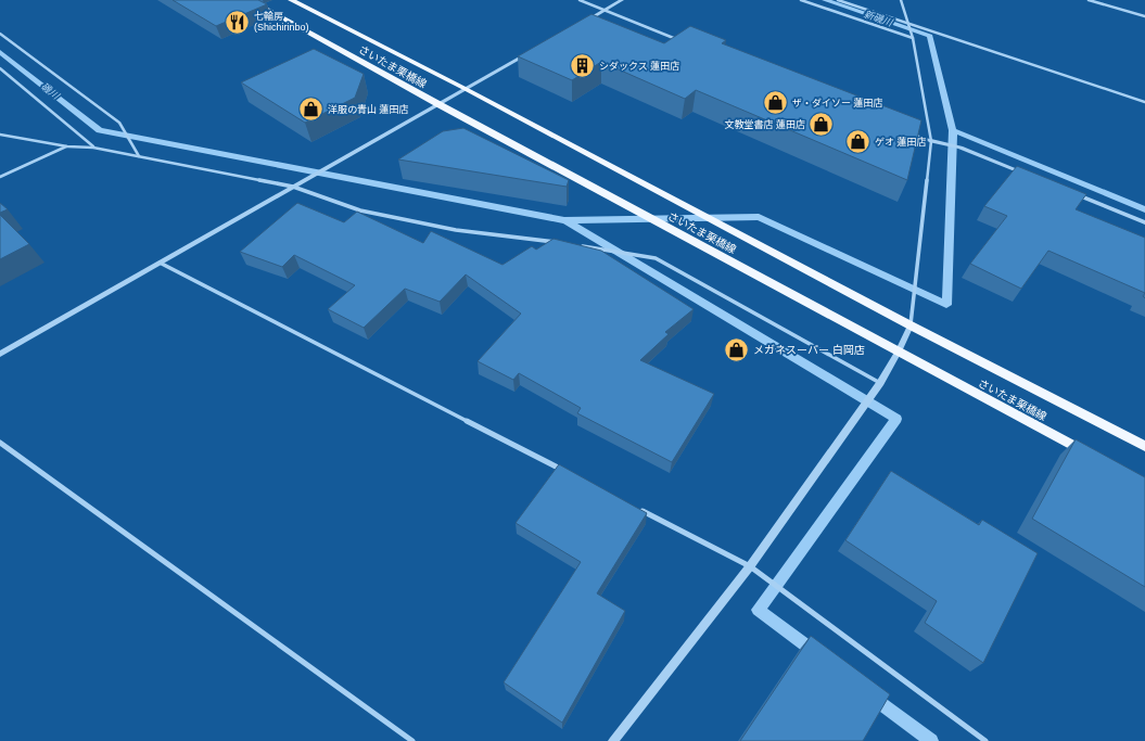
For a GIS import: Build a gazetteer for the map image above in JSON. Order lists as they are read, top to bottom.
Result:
{
  "streets": {
    "main road": ["さいたま栗橋線"]
  },
  "water": ["新磯川", "磯川"],
  "places": {
    "restaurant": ["七輪房 (Shichirinbo)"],
    "building": ["シダックス 蓮田店"],
    "shop": [
      "ザ・ダイソー 蓮田店",
      "洋服の青山 蓮田店",
      "文教堂書店 蓮田店",
      "ゲオ 蓮田店",
      "メガネスーパー 白岡店"
    ]
  }
}
